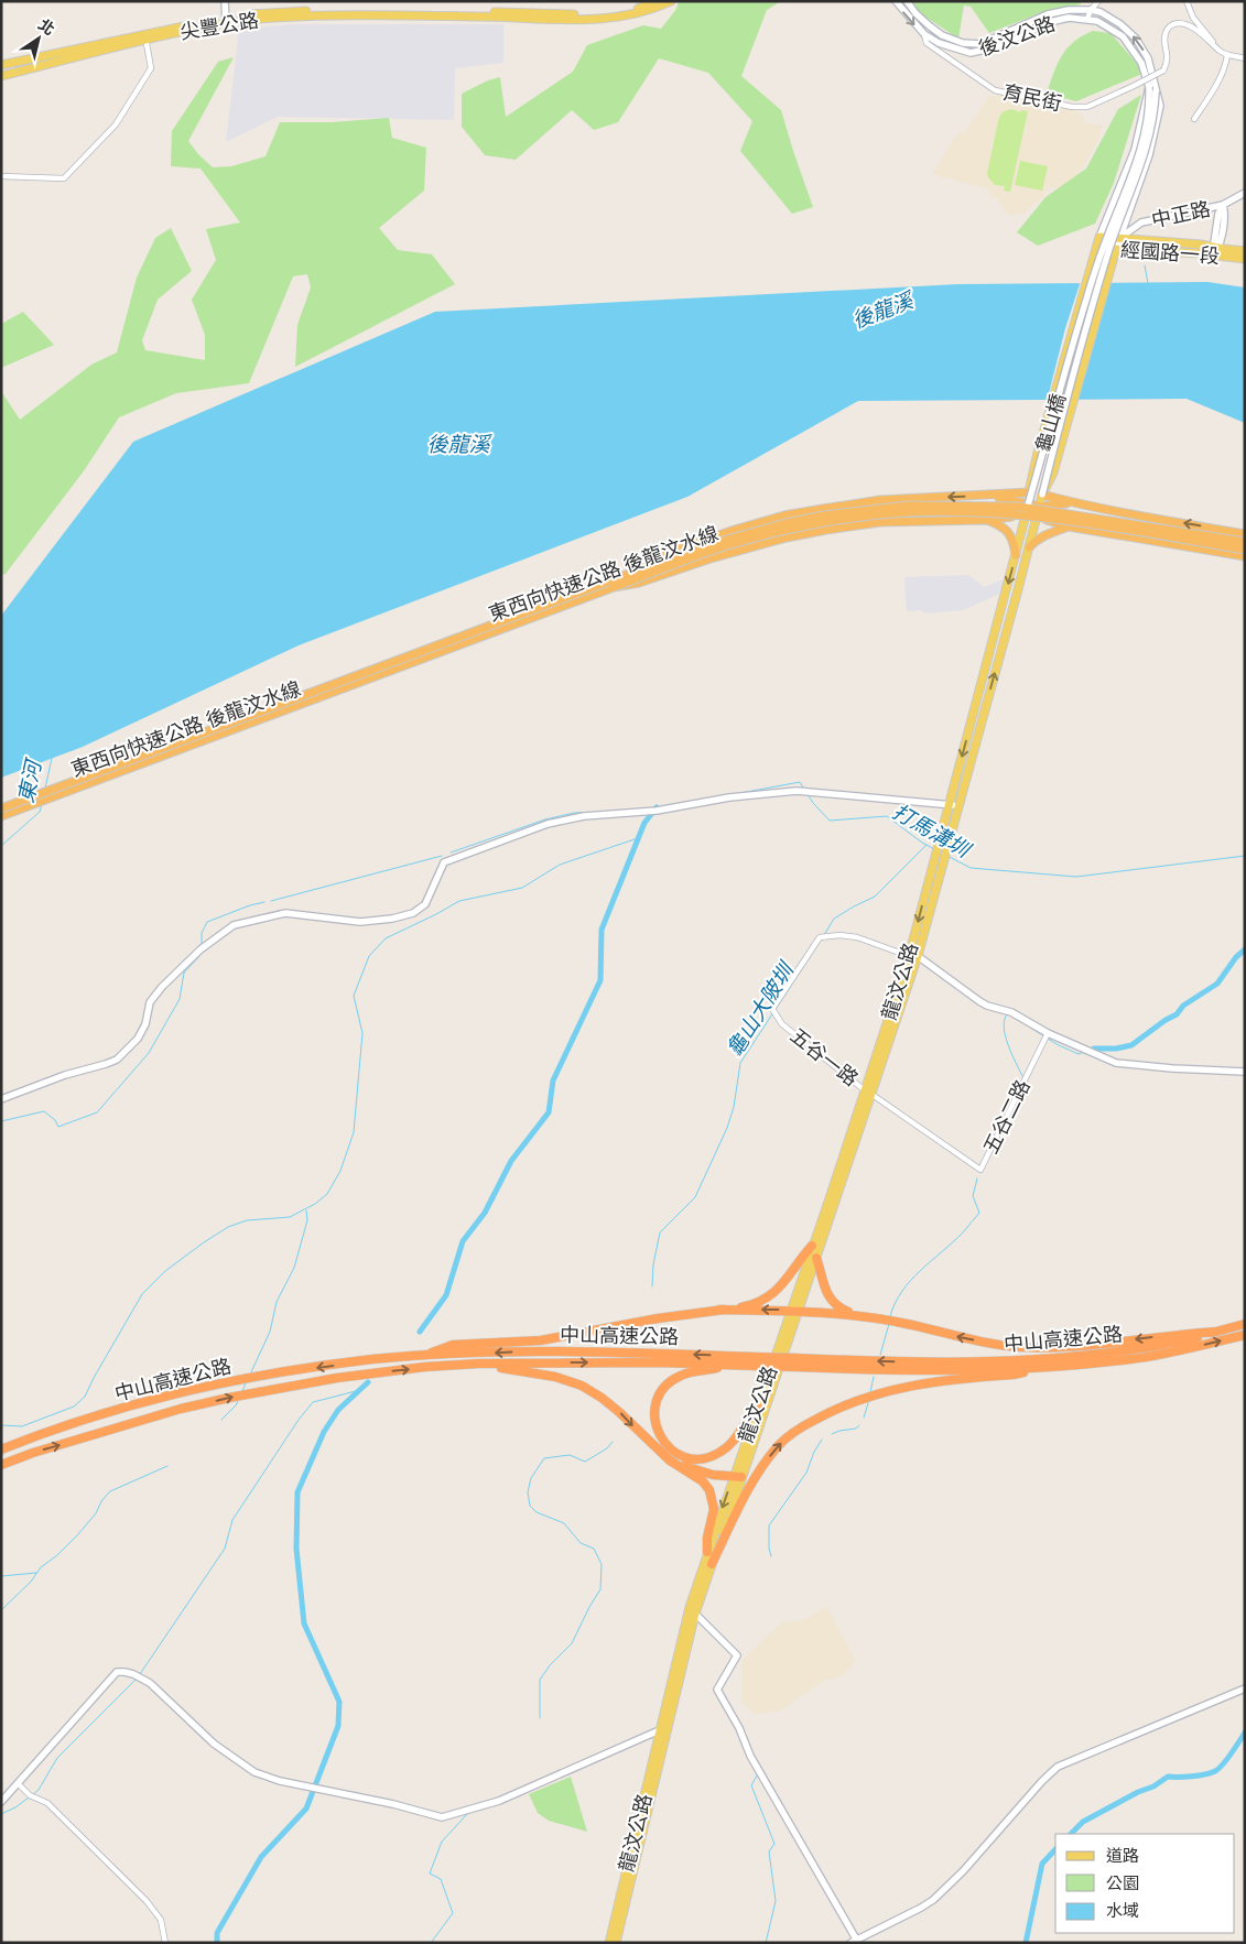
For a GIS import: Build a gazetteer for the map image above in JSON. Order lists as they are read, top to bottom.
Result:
{
  "streets": {
    "highway": ["東西向快速公路 後龍汶水線", "中山高速公路"],
    "main road": [
      "尖豐公路",
      "後汶公路",
      "經國路一段",
      "龜山橋",
      "龍汶公路"
    ],
    "street": [
      "育民街",
      "中正路",
      "五谷一路",
      "五谷二路"
    ]
  },
  "crossings": [
    ["後汶公路", "育民街"],
    ["後汶公路", "中正路"],
    ["後汶公路", "經國路一段"],
    ["後汶公路", "龜山橋"],
    ["中正路", "經國路一段"],
    ["經國路一段", "龜山橋"],
    ["龍汶公路", "五谷一路"],
    ["龍汶公路", "五谷二路"],
    ["五谷一路", "五谷二路"]
  ],
  "water": [
    "後龍溪",
    "東河",
    "打馬溝圳",
    "龜山大陂圳"
  ],
  "legend": ["道路", "公園", "水域"],
  "north": "top right"
}
